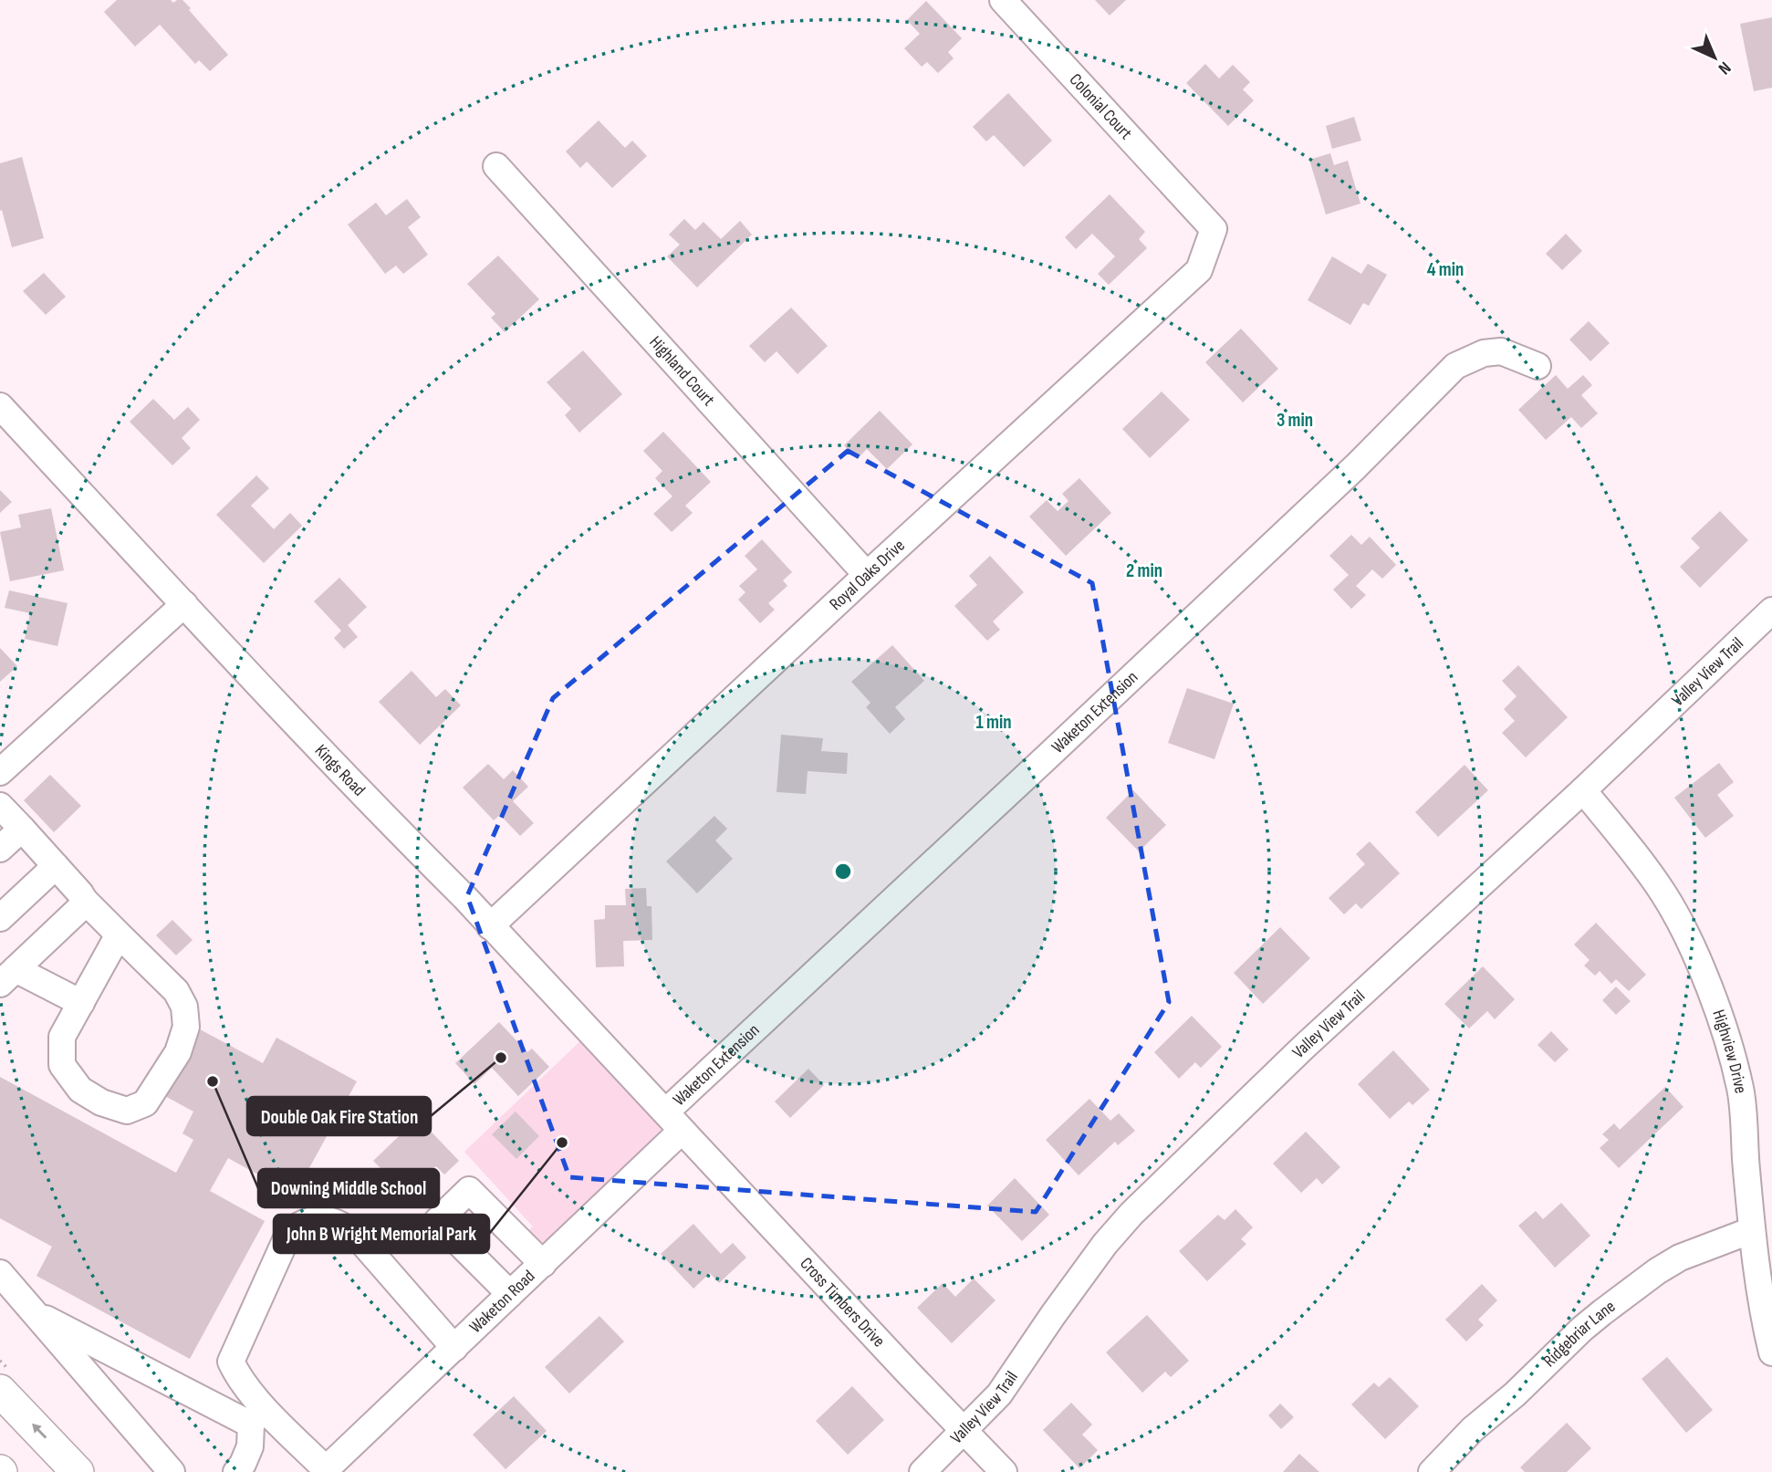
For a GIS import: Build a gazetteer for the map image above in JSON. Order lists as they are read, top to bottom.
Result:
{
  "streets": {
    "street": [
      "Colonial Court",
      "Highland Court",
      "Royal Oaks Drive",
      "Valley View Trail",
      "Waketon Extension",
      "Kings Road",
      "Highview Drive",
      "Waketon Road",
      "Cross Timbers Drive",
      "Ridgebriar Lane"
    ]
  },
  "crossings": [
    ["Colonial Court", "Royal Oaks Drive"],
    ["Highland Court", "Royal Oaks Drive"],
    ["Royal Oaks Drive", "Kings Road"],
    ["Valley View Trail", "Highview Drive"],
    ["Valley View Trail", "Cross Timbers Drive"],
    ["Waketon Extension", "Kings Road"],
    ["Kings Road", "Waketon Road"],
    ["Kings Road", "Cross Timbers Drive"],
    ["Highview Drive", "Ridgebriar Lane"],
    ["Waketon Road", "Cross Timbers Drive"]
  ],
  "places": ["Double Oak Fire Station", "Downing Middle School", "John B Wright Memorial Park"],
  "north": "bottom right",
  "rings": [
    "4 min",
    "3 min",
    "2 min",
    "1 min"
  ]
}
